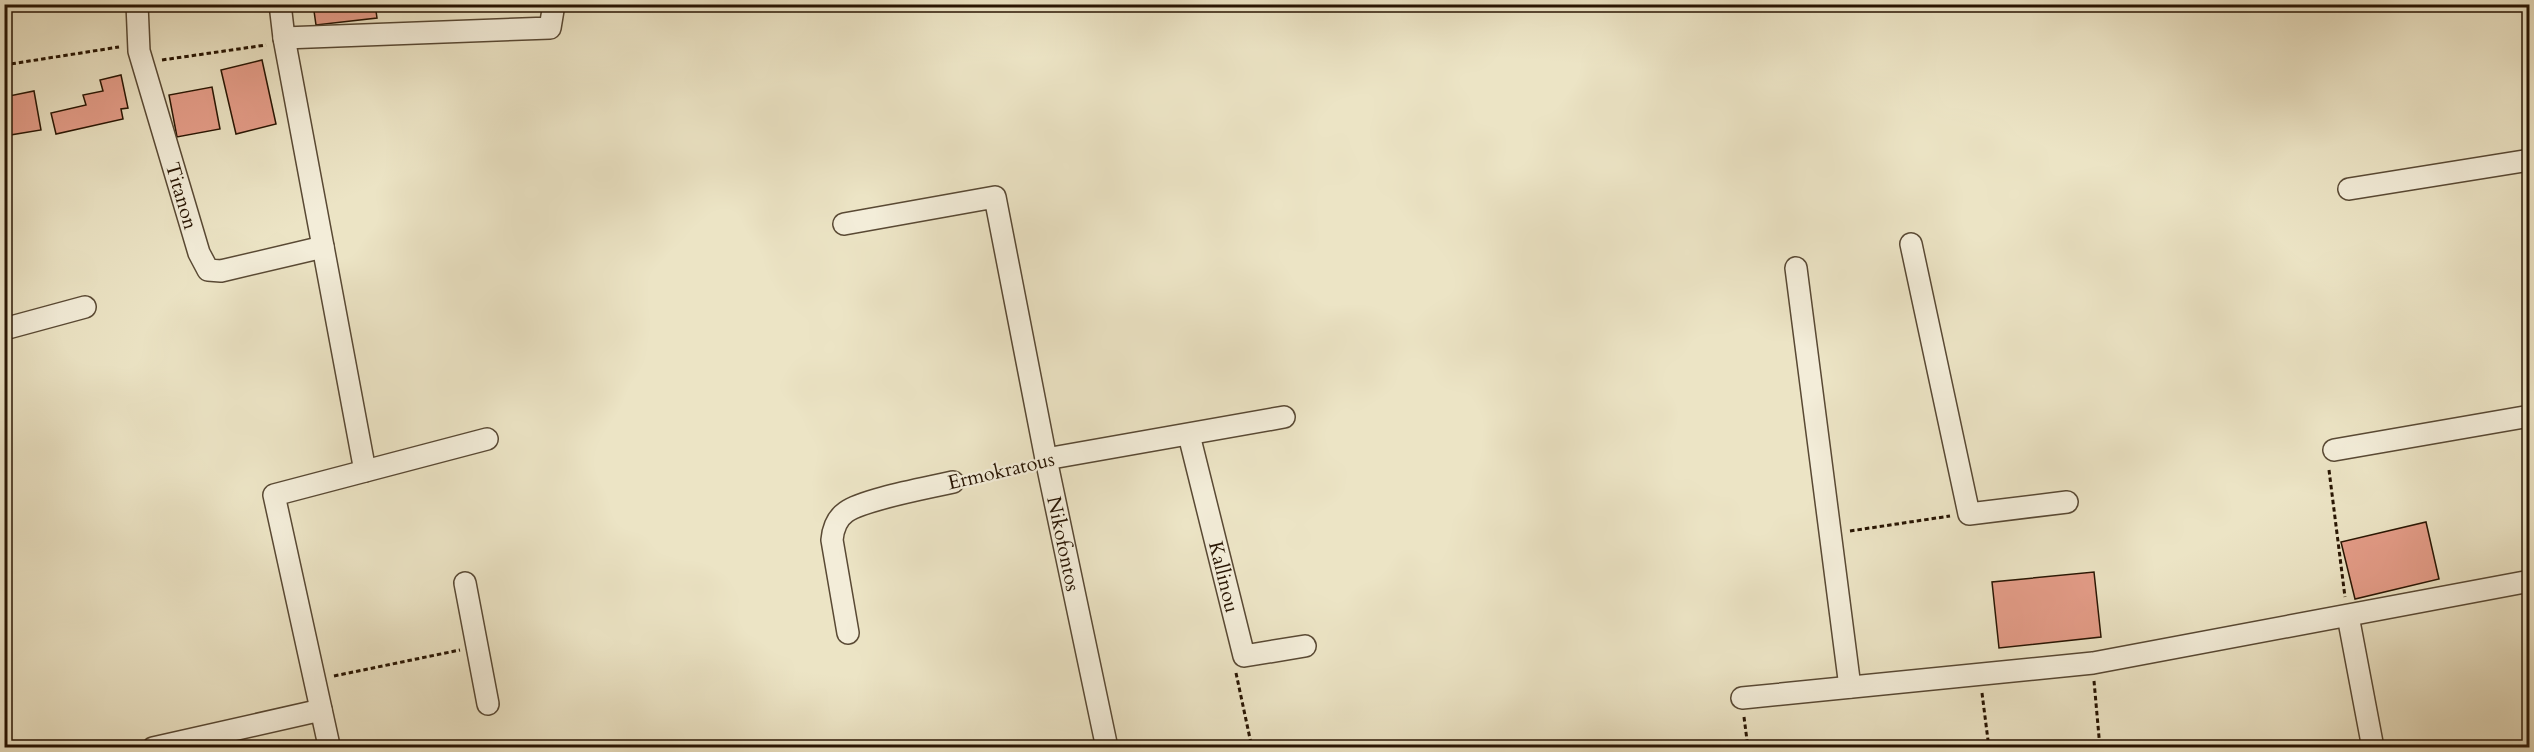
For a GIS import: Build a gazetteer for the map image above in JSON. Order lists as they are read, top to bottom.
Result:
{
  "streets": {
    "street": [
      "Titanon",
      "Ermokratous",
      "Nikofontos",
      "Kallinou"
    ]
  },
  "crossings": [
    ["Ermokratous", "Nikofontos"],
    ["Ermokratous", "Kallinou"]
  ]
}
